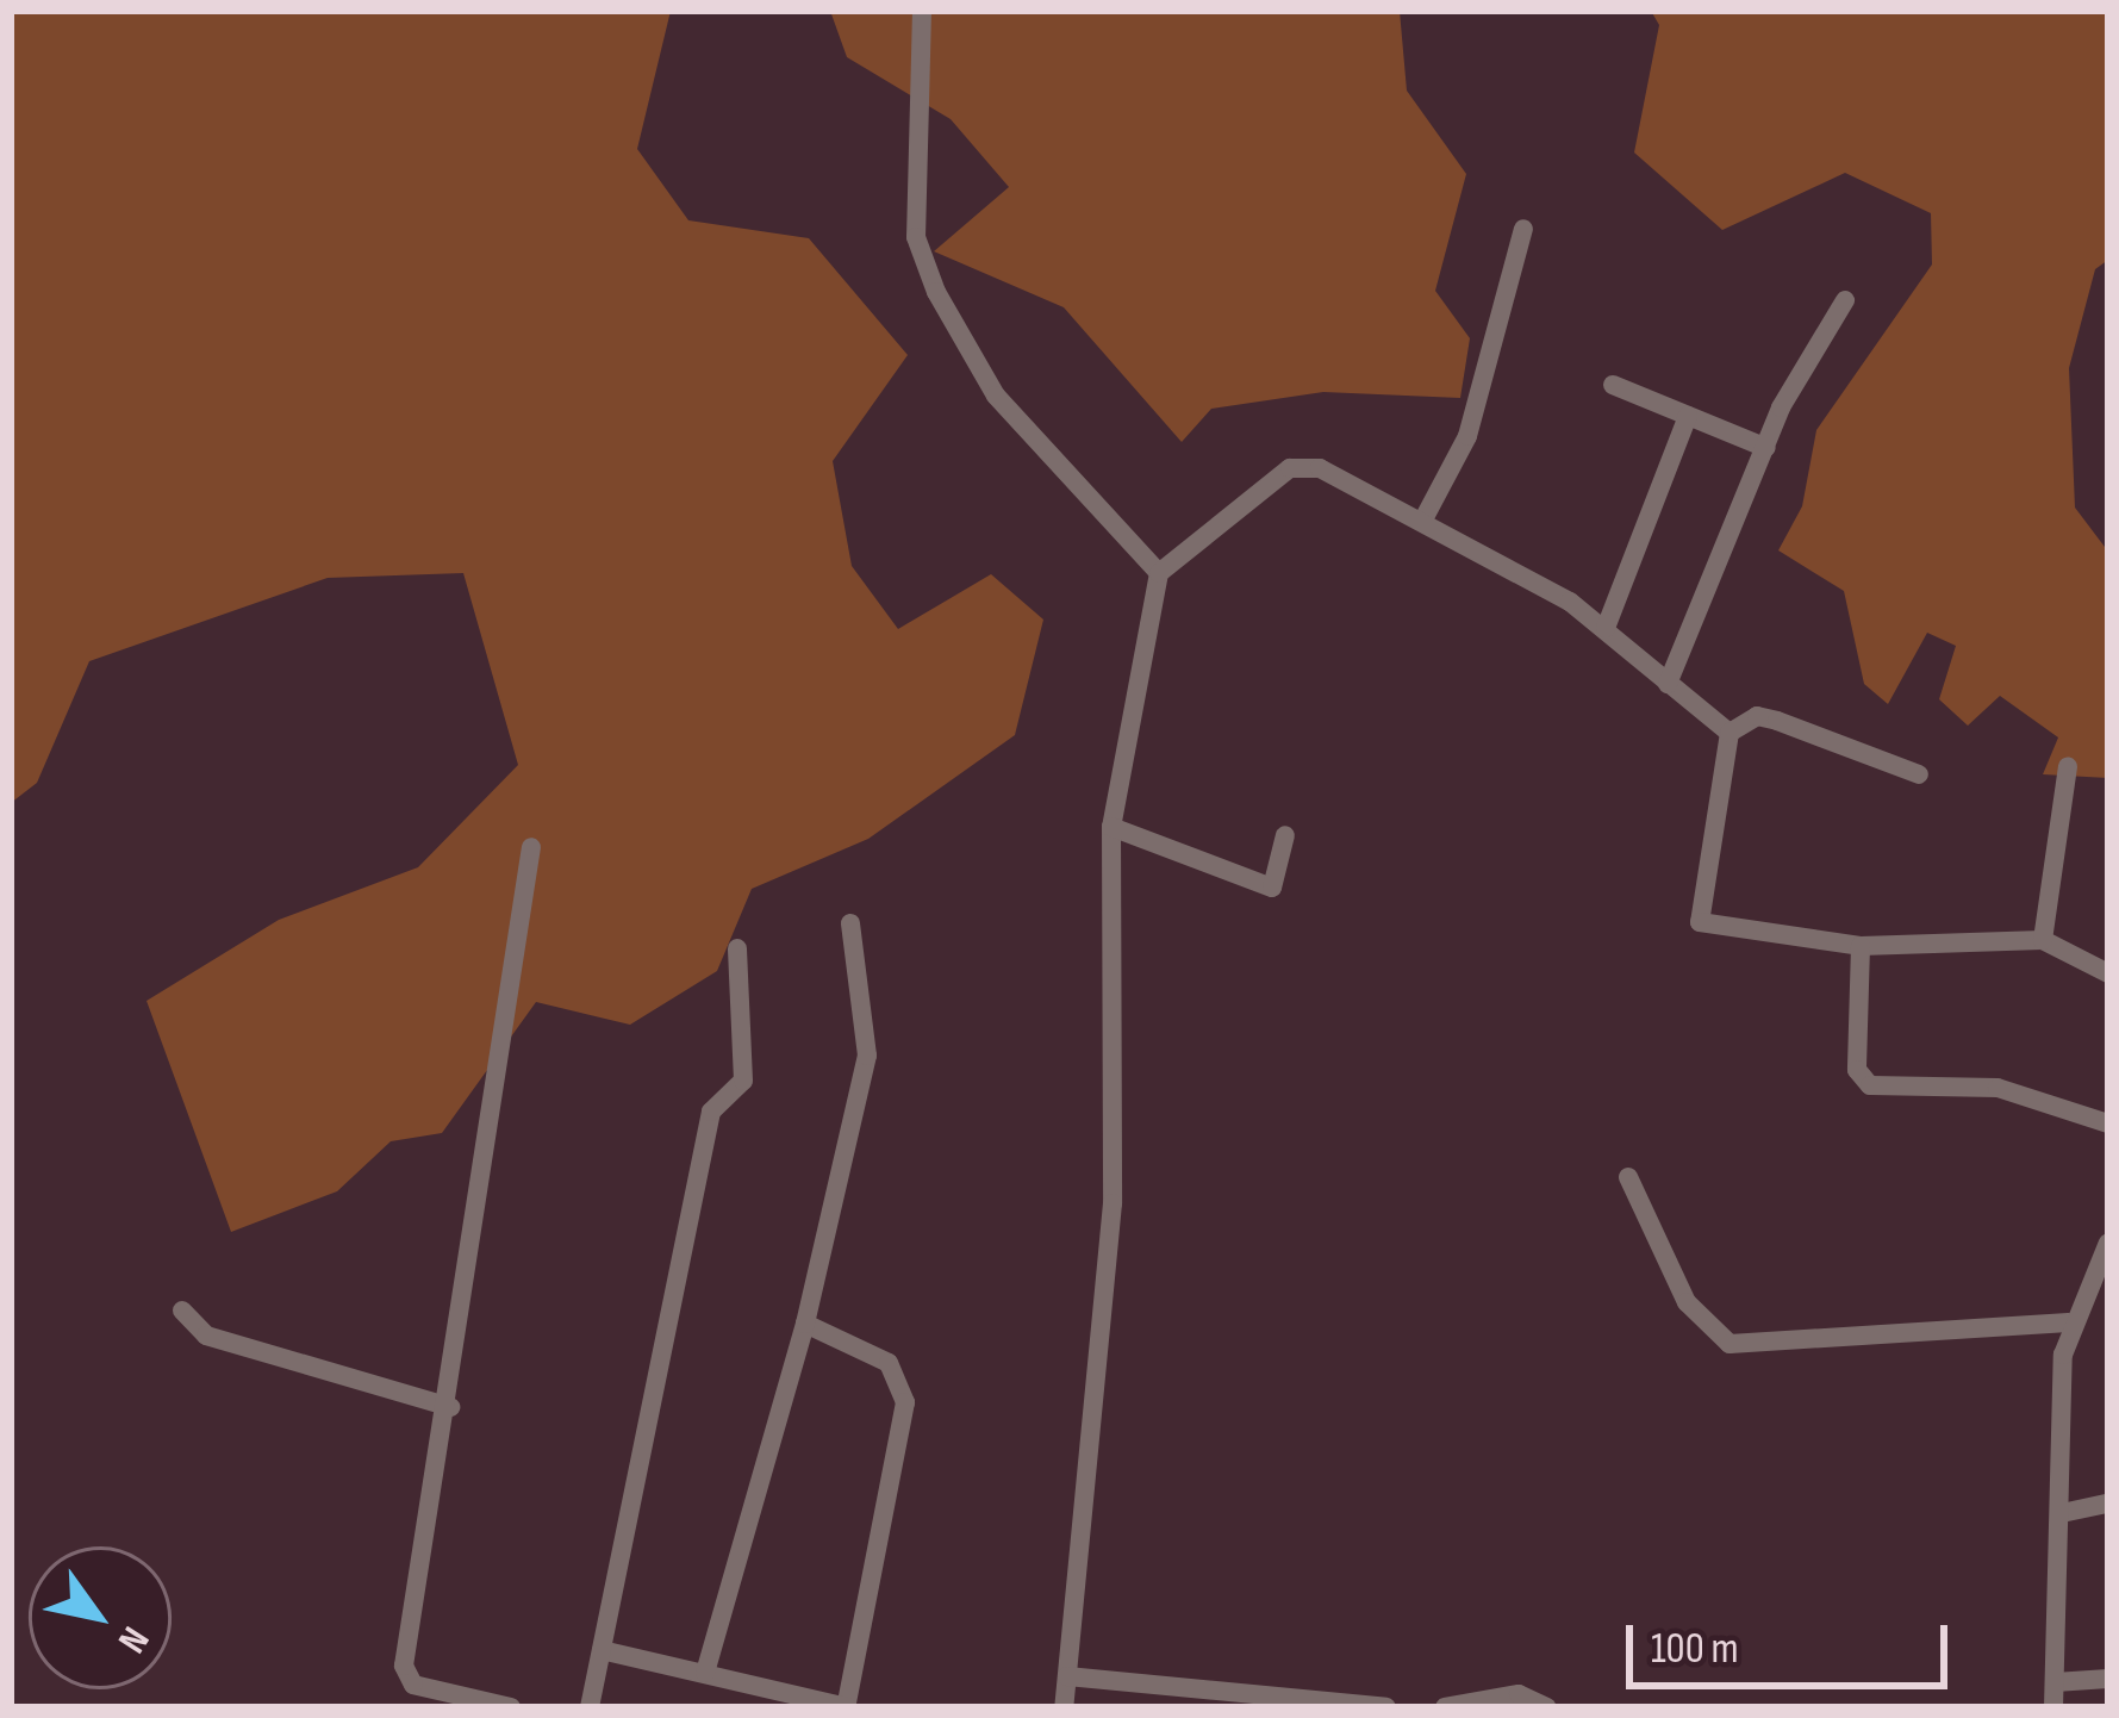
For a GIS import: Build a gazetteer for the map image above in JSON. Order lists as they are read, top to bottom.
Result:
{
  "scale_bar": "100 m",
  "north": "bottom right"
}
